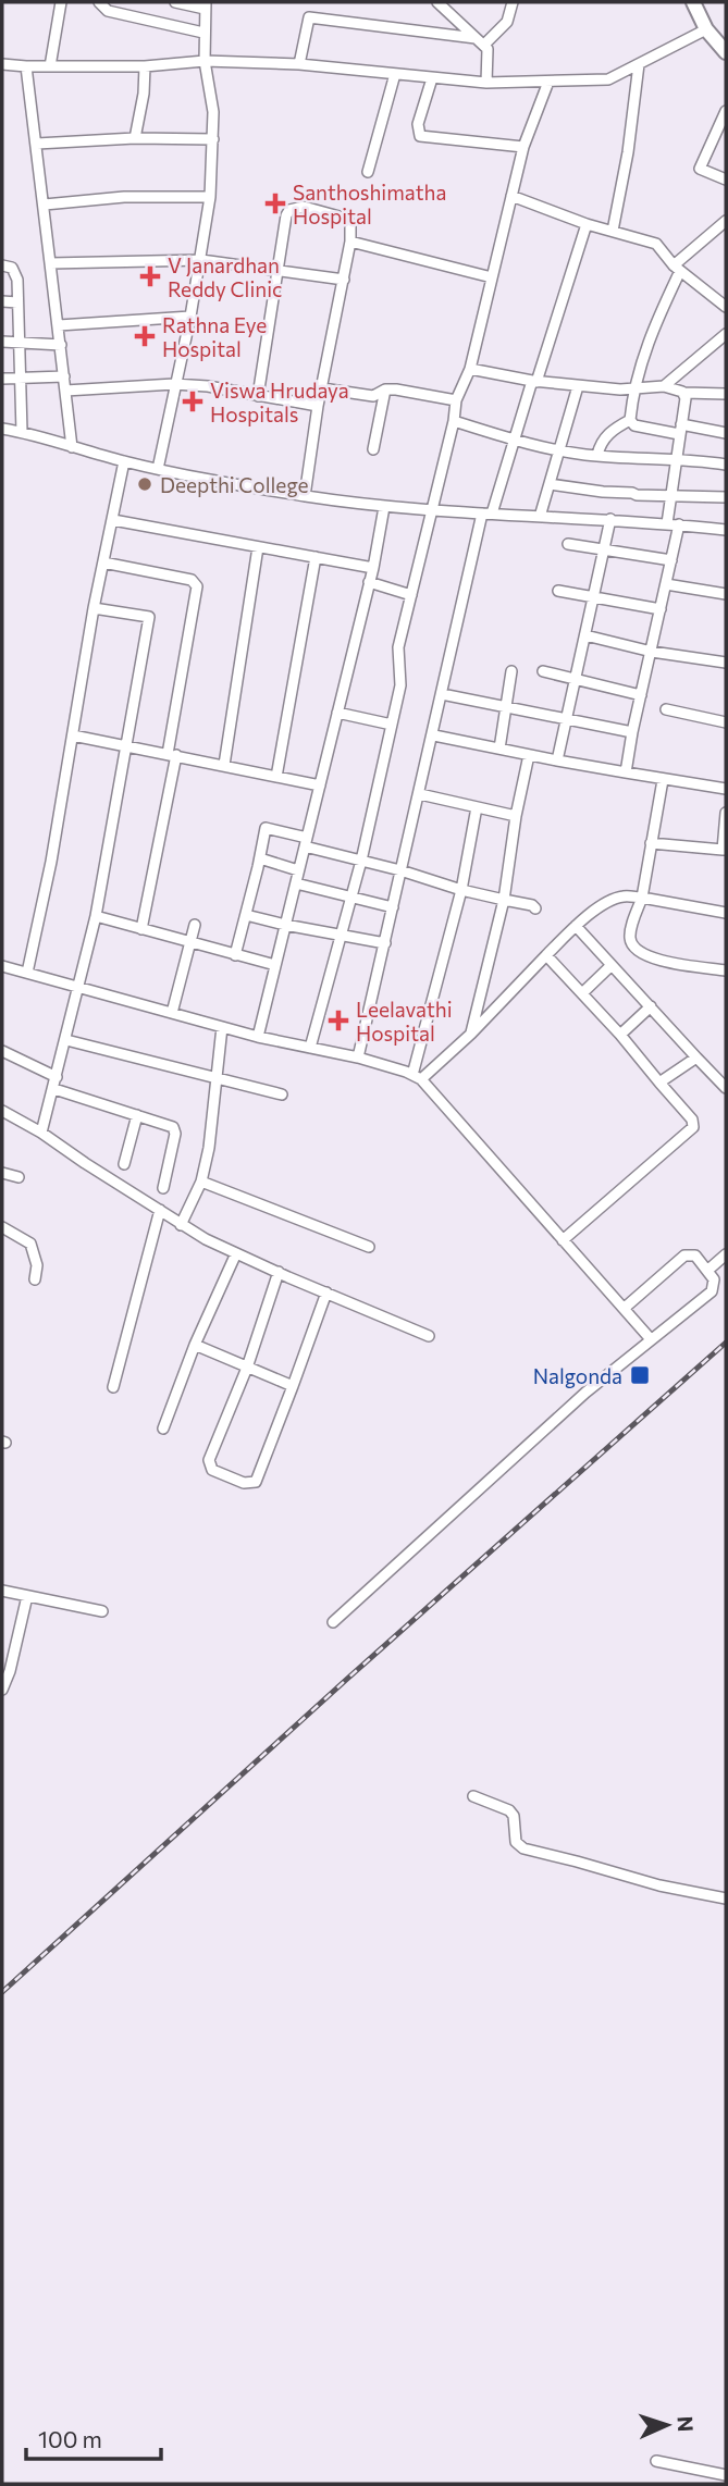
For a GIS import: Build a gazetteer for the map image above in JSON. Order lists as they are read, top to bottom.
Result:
{
  "places": {
    "health": [
      "Santhoshimatha Hospital",
      "V Janardhan Reddy Clinic",
      "Rathna Eye Hospital",
      "Viswa Hrudaya Hospitals",
      "Leelavathi Hospital"
    ],
    "other": ["Deepthi College"],
    "transit": ["Nalgonda"]
  },
  "scale_bar": "100 m",
  "north": "right"
}
